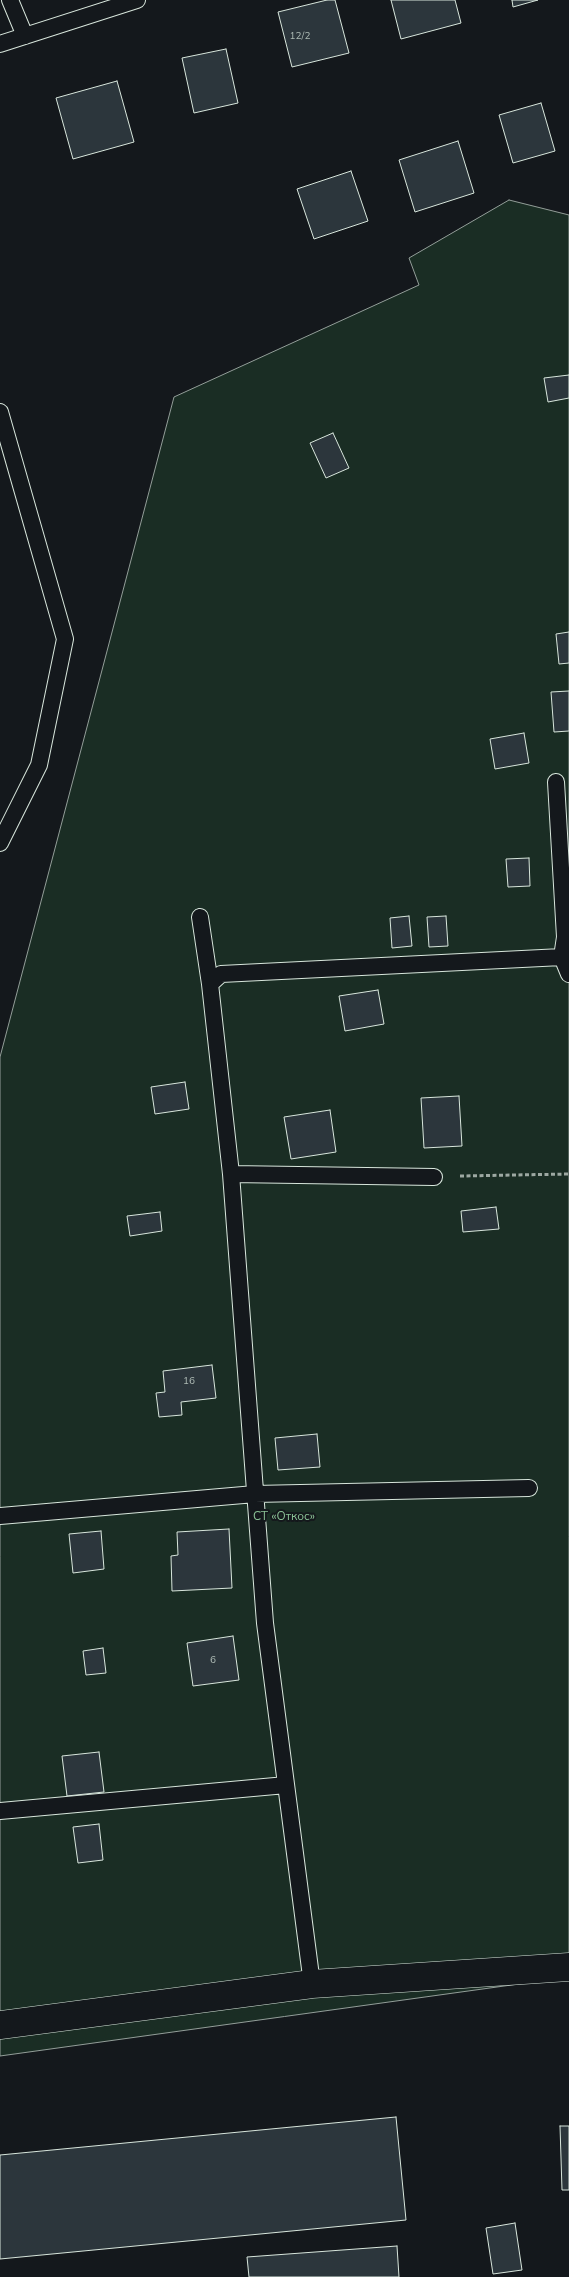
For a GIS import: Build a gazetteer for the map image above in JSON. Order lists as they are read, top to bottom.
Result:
{
  "parks": ["СТ «Откос»"],
  "house_numbers": ["12/2", "16", "6"]
}
